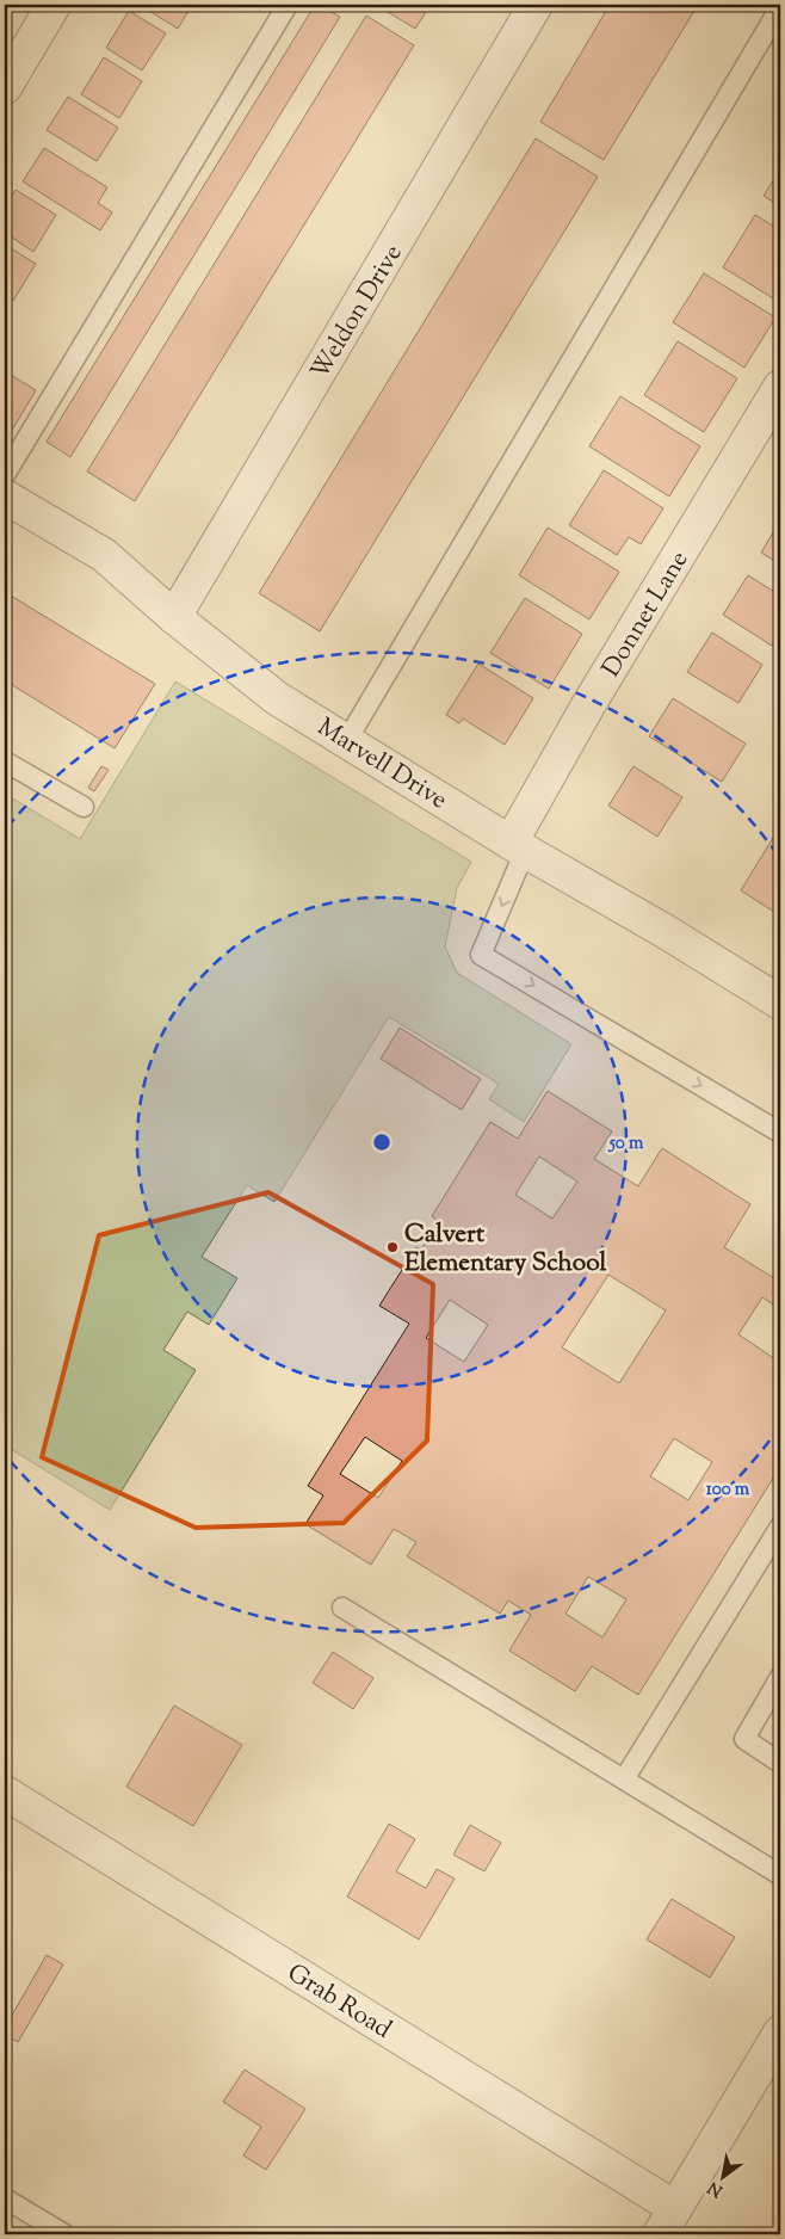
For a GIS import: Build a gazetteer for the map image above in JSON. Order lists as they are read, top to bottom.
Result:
{
  "streets": {
    "street": [
      "Weldon Drive",
      "Donnet Lane",
      "Marvell Drive",
      "Grab Road"
    ]
  },
  "crossings": [
    ["Weldon Drive", "Marvell Drive"],
    ["Donnet Lane", "Marvell Drive"]
  ],
  "places": ["Calvert Elementary School"],
  "north": "bottom left",
  "rings": ["50 m", "100 m"]
}
